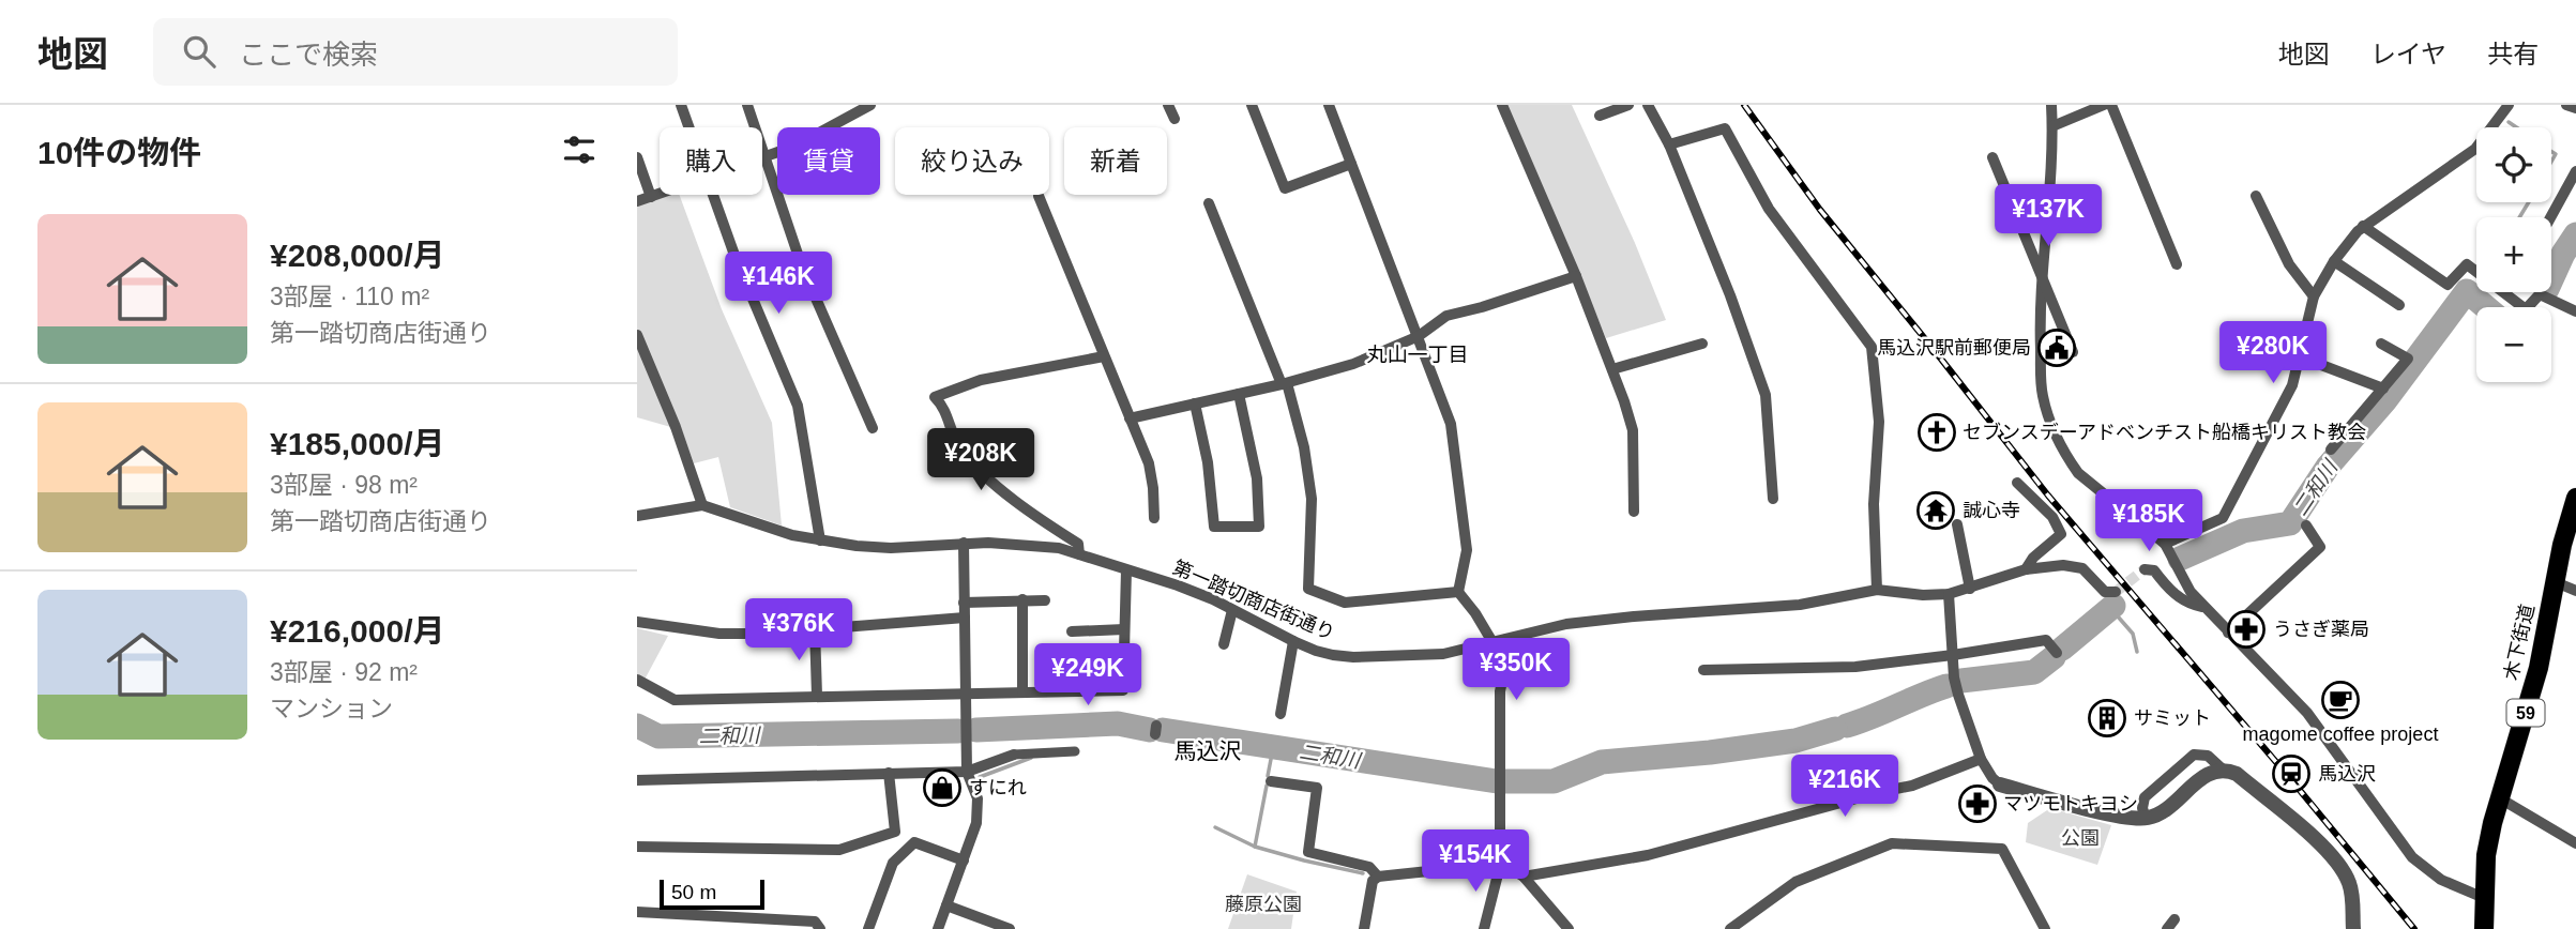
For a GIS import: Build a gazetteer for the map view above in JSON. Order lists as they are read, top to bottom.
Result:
{
  "streets": {
    "main road": ["木下街道", "59"],
    "street": ["第一踏切商店街通り"]
  },
  "districts": ["丸山一丁目", "馬込沢"],
  "water": ["二和川"],
  "parks": ["公園", "藤原公園"],
  "places": {
    "public building": ["馬込沢駅前郵便局"],
    "church": ["セブンスデーアドベンチスト船橋キリスト教会"],
    "temple": ["誠心寺"],
    "pharmacy": ["うさぎ薬局", "マツモトキヨシ"],
    "cafe": ["magome coffee project"],
    "building": ["サミット"],
    "station": ["馬込沢"],
    "shop": ["すにれ"]
  },
  "scale_bar": "50 m",
  "page": {
    "header": "地図",
    "search": "ここで検索",
    "nav": ["地図", "レイヤ", "共有"],
    "heading": "10件の物件",
    "map_buttons": ["+", "−"],
    "chip": [
      "購入",
      "賃貸",
      "絞り込み",
      "新着"
    ],
    "price": [
      "¥137K",
      "¥146K",
      "¥280K",
      "¥208K",
      "¥185K",
      "¥376K",
      "¥350K",
      "¥249K",
      "¥216K",
      "¥154K"
    ],
    "list": [
      {
        "name": "¥208,000/月",
        "note": "3部屋 · 110 m² · 第一踏切商店街通り"
      },
      {
        "name": "¥185,000/月",
        "note": "3部屋 · 98 m² · 第一踏切商店街通り"
      },
      {
        "name": "¥216,000/月",
        "note": "3部屋 · 92 m² · マンション"
      }
    ],
    "scale": "50 m"
  }
}
